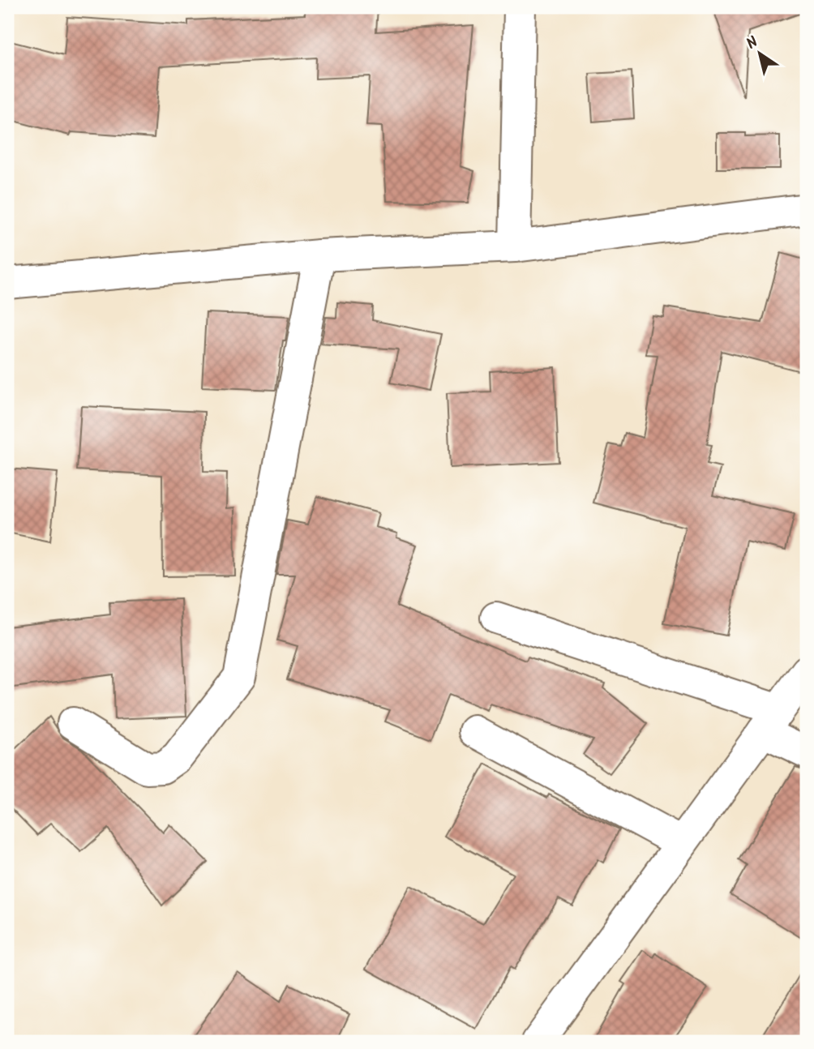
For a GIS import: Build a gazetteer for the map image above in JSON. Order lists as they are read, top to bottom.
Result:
{
  "north": "top left"
}
